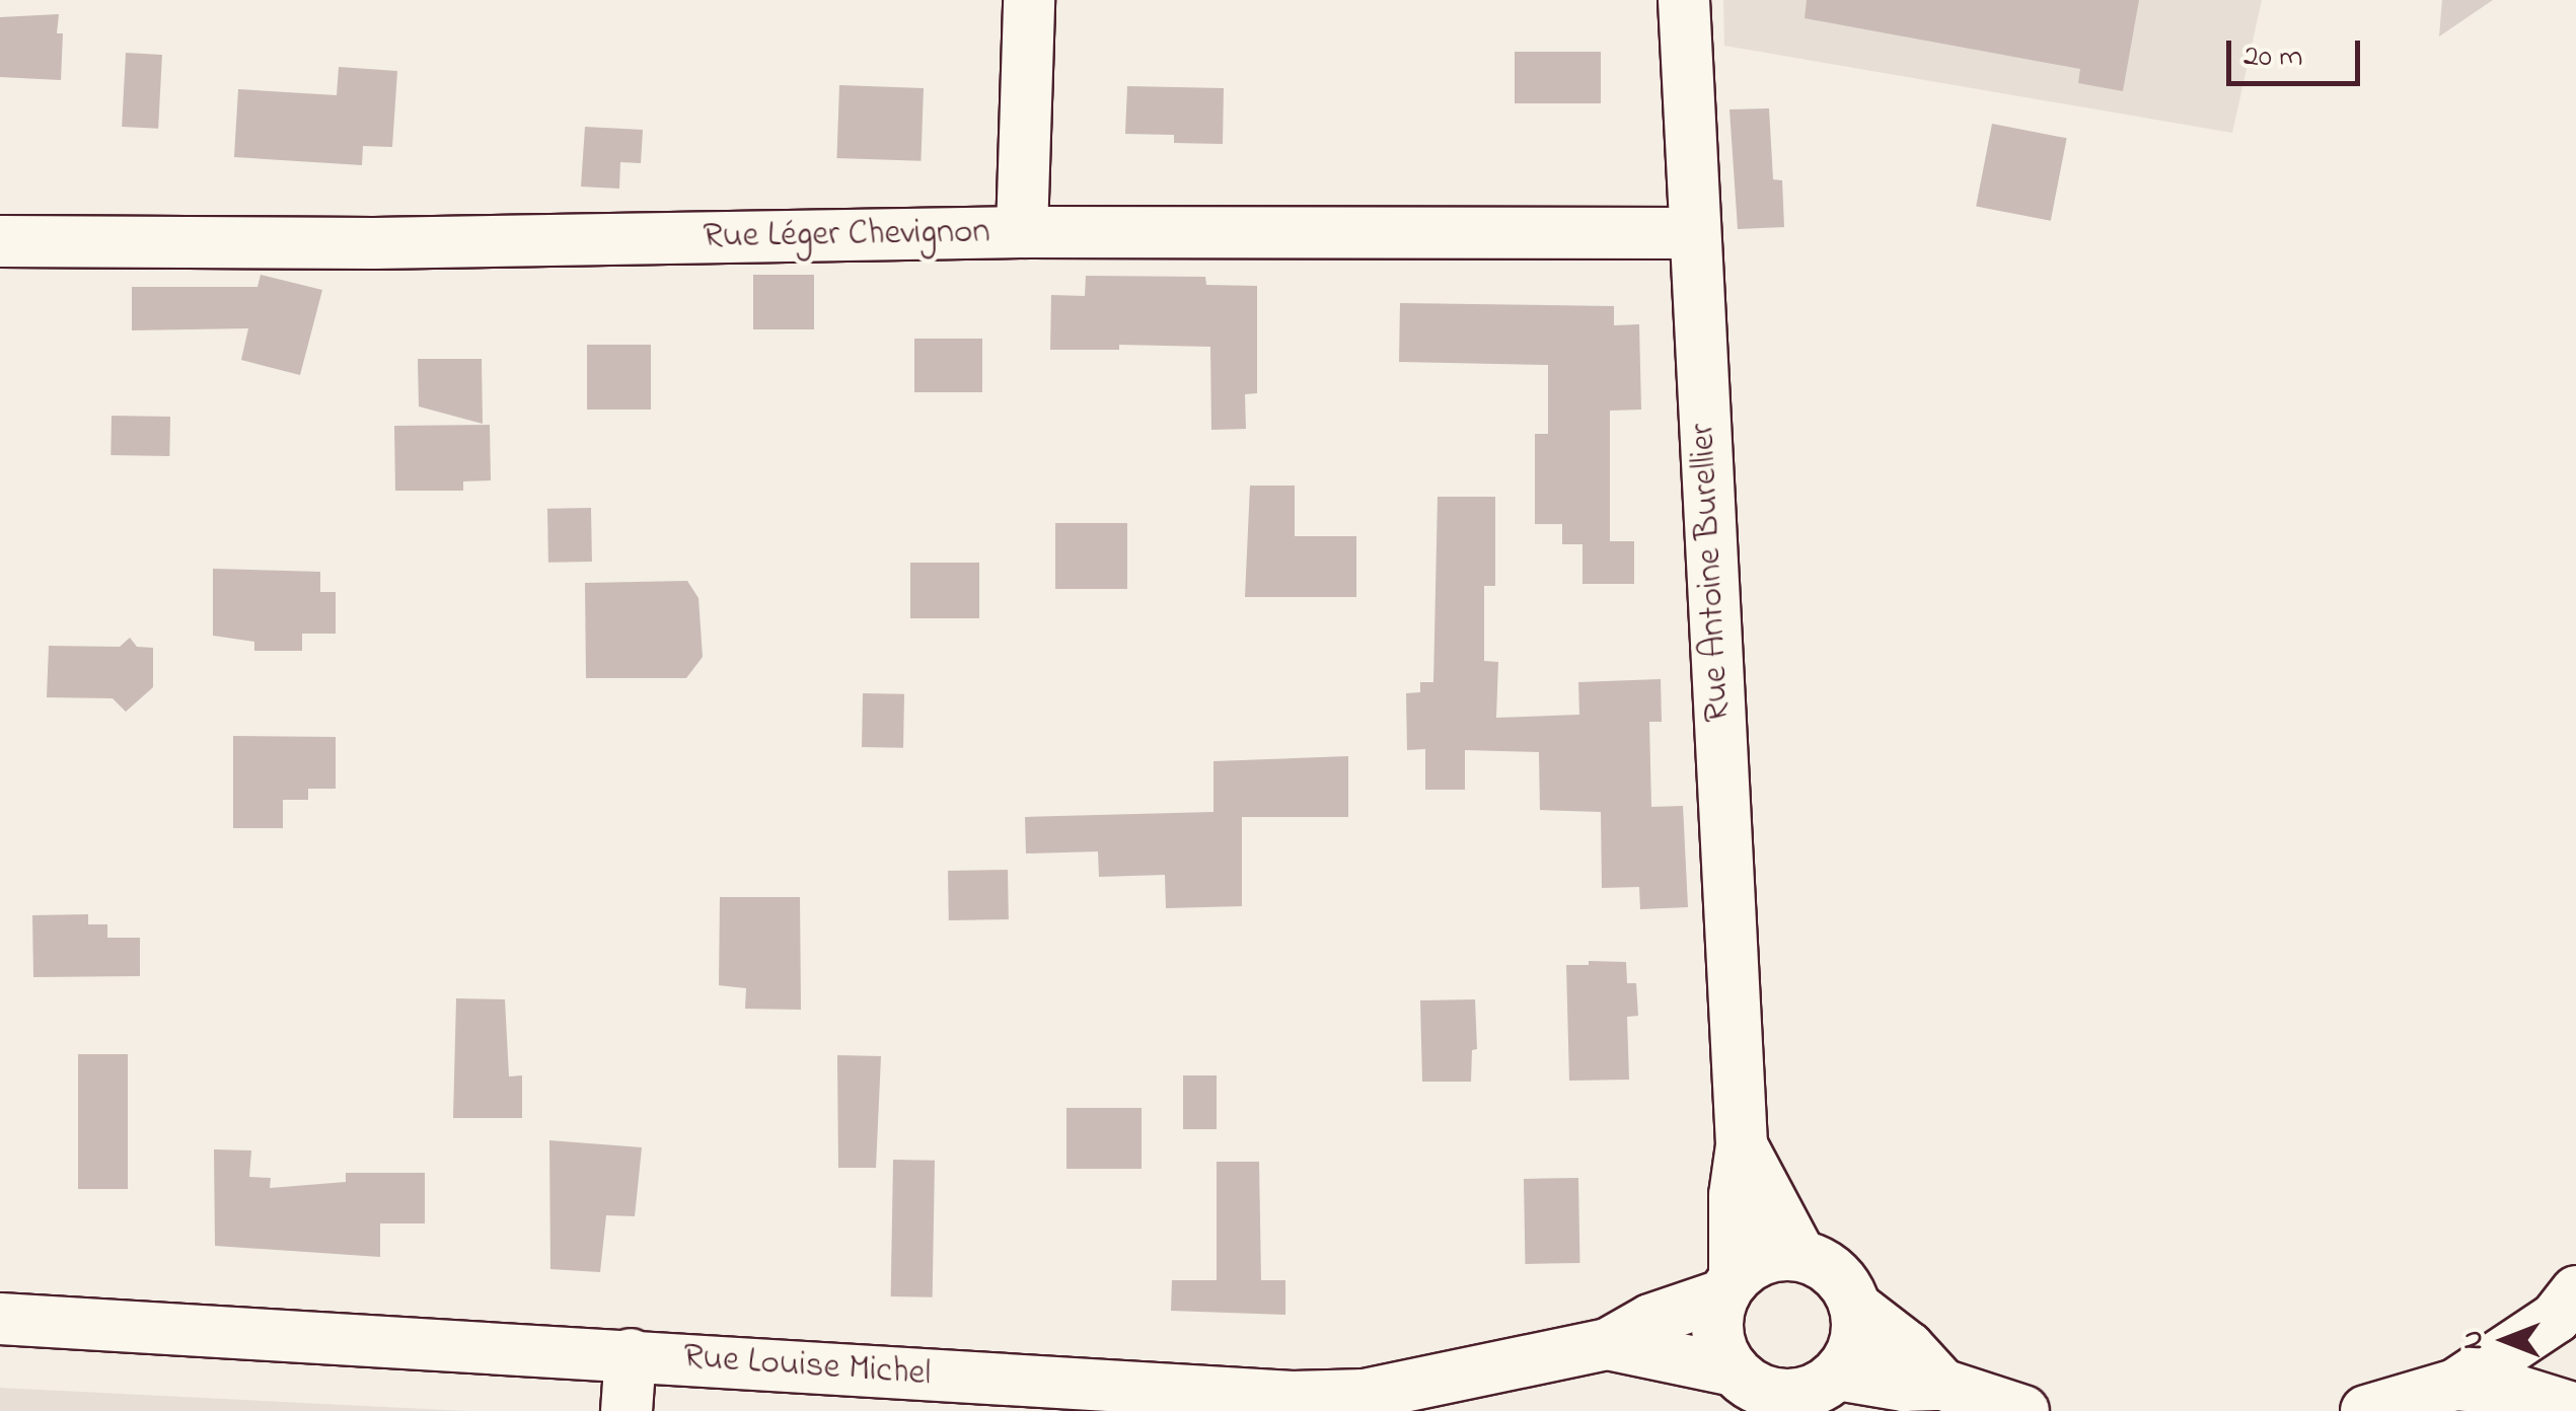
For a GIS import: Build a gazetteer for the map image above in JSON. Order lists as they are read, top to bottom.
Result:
{
  "streets": {
    "street": ["Rue Léger Chevignon", "Rue Antoine Burellier", "Rue Louise Michel"]
  },
  "crossings": [
    ["Rue Léger Chevignon", "Rue Antoine Burellier"],
    ["Rue Antoine Burellier", "Rue Louise Michel"]
  ],
  "scale_bar": "20 m",
  "north": "left"
}
